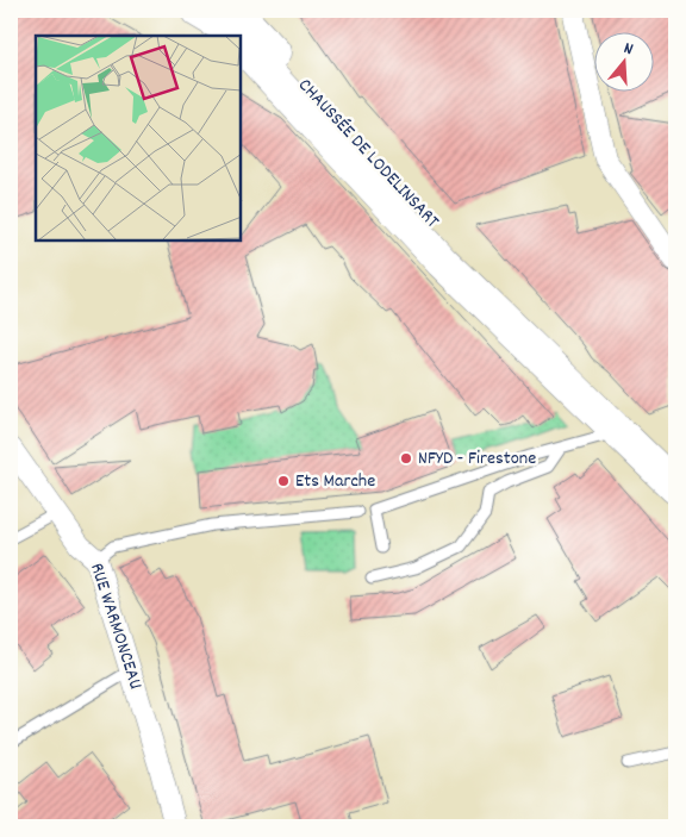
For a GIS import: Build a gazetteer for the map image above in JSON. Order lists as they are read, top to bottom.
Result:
{
  "streets": {
    "main road": ["CHAUSSÉE DE LODELINSART"],
    "street": ["RUE WARMONCEAU"]
  },
  "places": ["NFYD - Firestone", "Ets Marche"],
  "north": "top"
}
